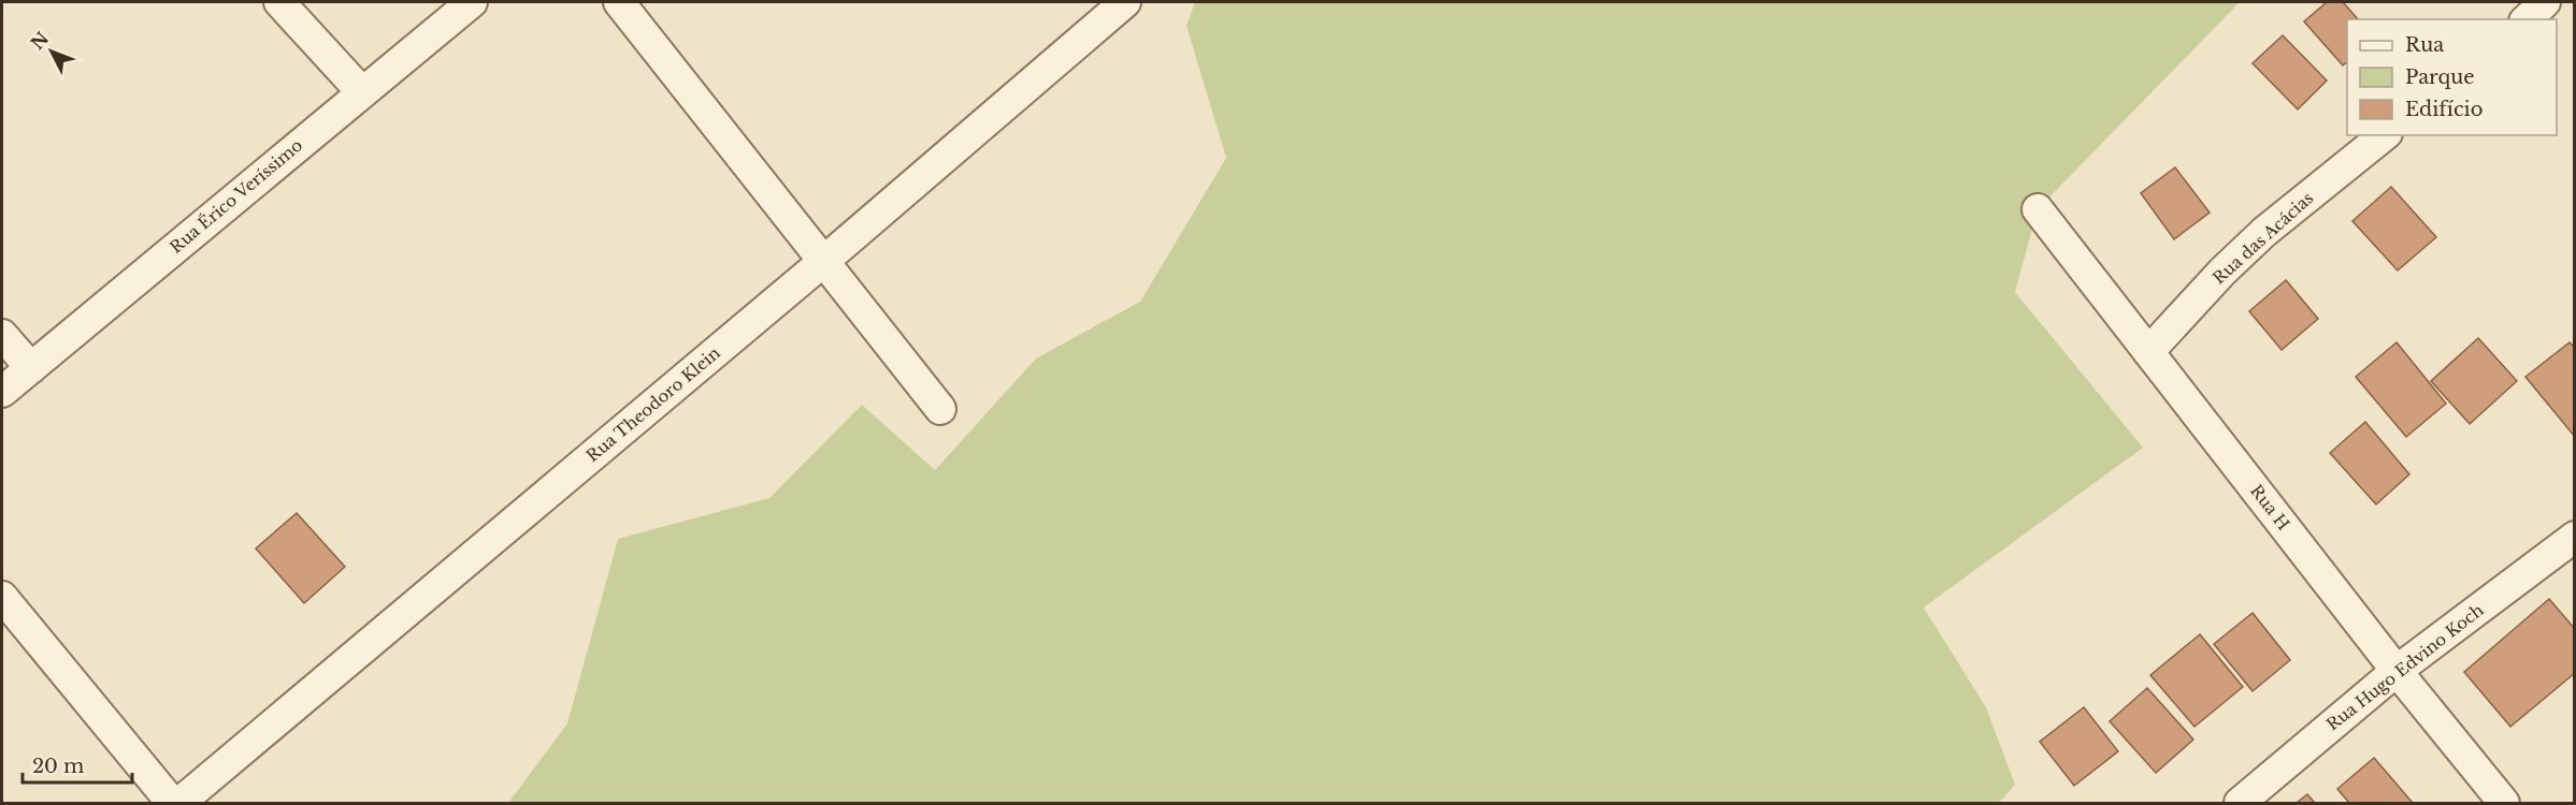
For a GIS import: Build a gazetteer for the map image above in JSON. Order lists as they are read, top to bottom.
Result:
{
  "streets": {
    "street": [
      "Rua Érico Veríssimo",
      "Rua das Acácias",
      "Rua Theodoro Klein",
      "Rua H",
      "Rua Hugo Edvino Koch"
    ]
  },
  "crossings": [
    ["Rua das Acácias", "Rua H"],
    ["Rua H", "Rua Hugo Edvino Koch"]
  ],
  "legend": ["Rua", "Parque", "Edifício"],
  "scale_bar": "20 m",
  "north": "top left"
}
